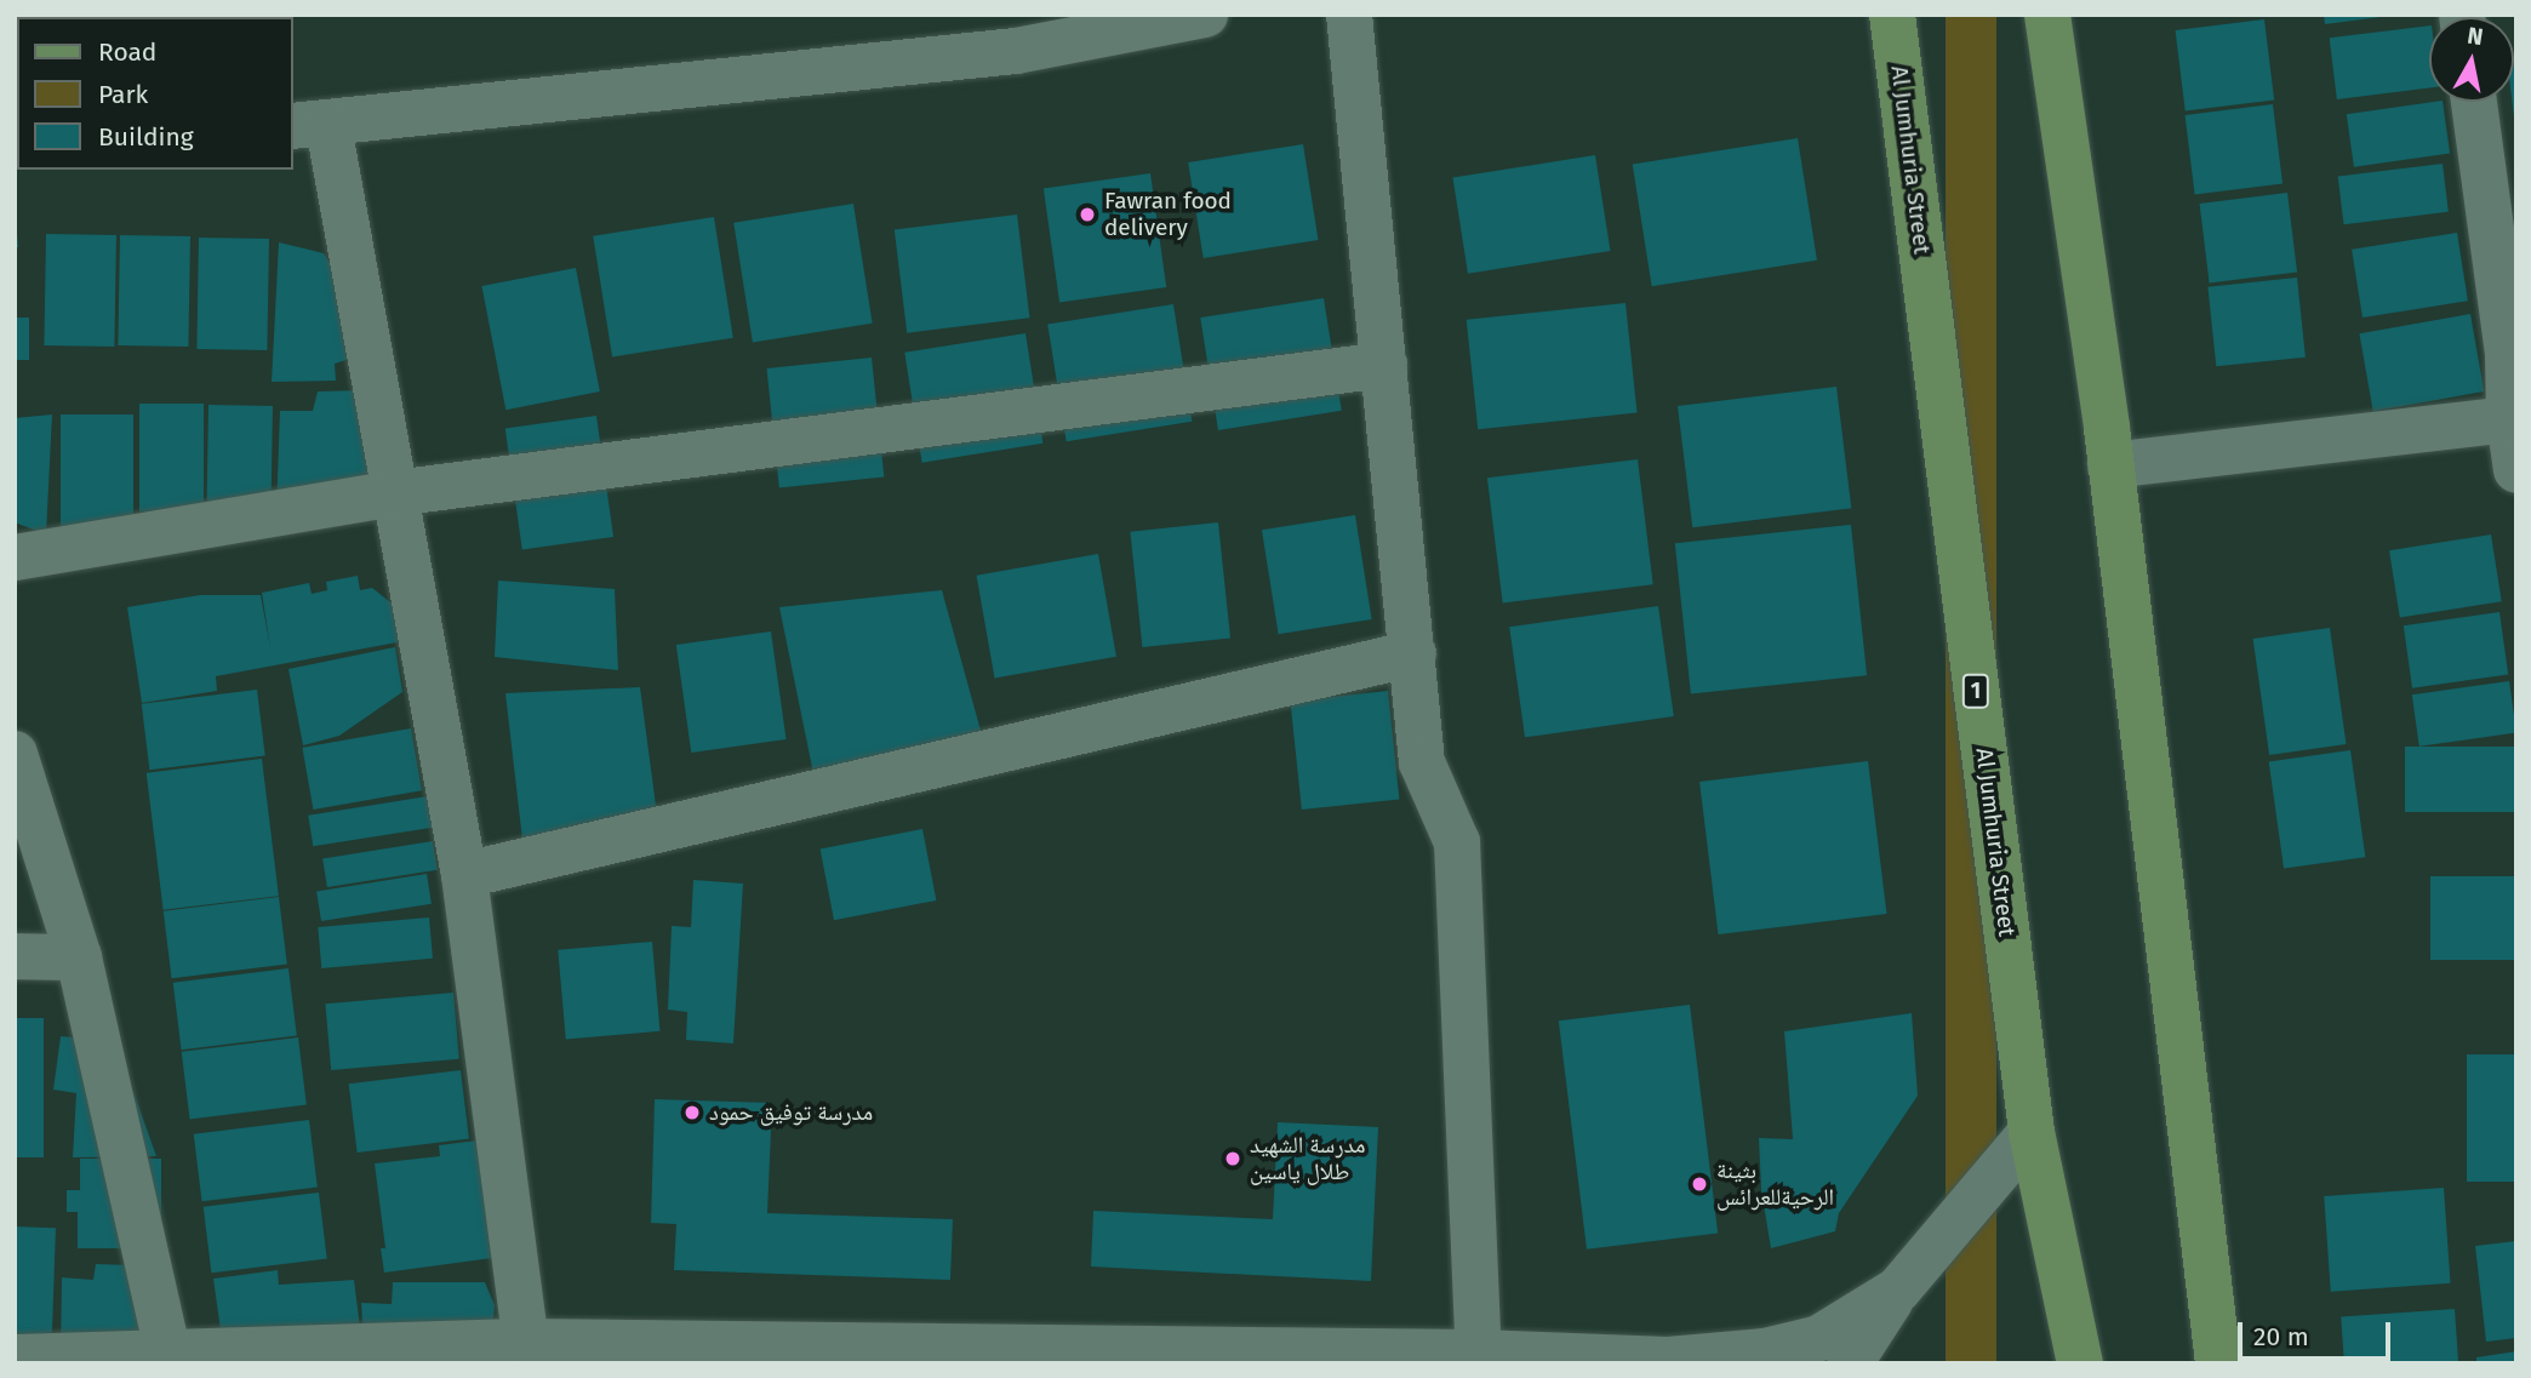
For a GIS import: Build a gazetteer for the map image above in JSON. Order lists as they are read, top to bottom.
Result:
{
  "streets": {
    "main road": ["Al Jumhuria Street", "1"]
  },
  "places": [
    "Fawran food delivery",
    "مدرسة توفيق حمود",
    "مدرسة الشهيد طلال ياسين",
    "بثينة الرحيةللعرائس"
  ],
  "legend": ["Road", "Park", "Building"],
  "scale_bar": "20 m",
  "north": "top"
}
